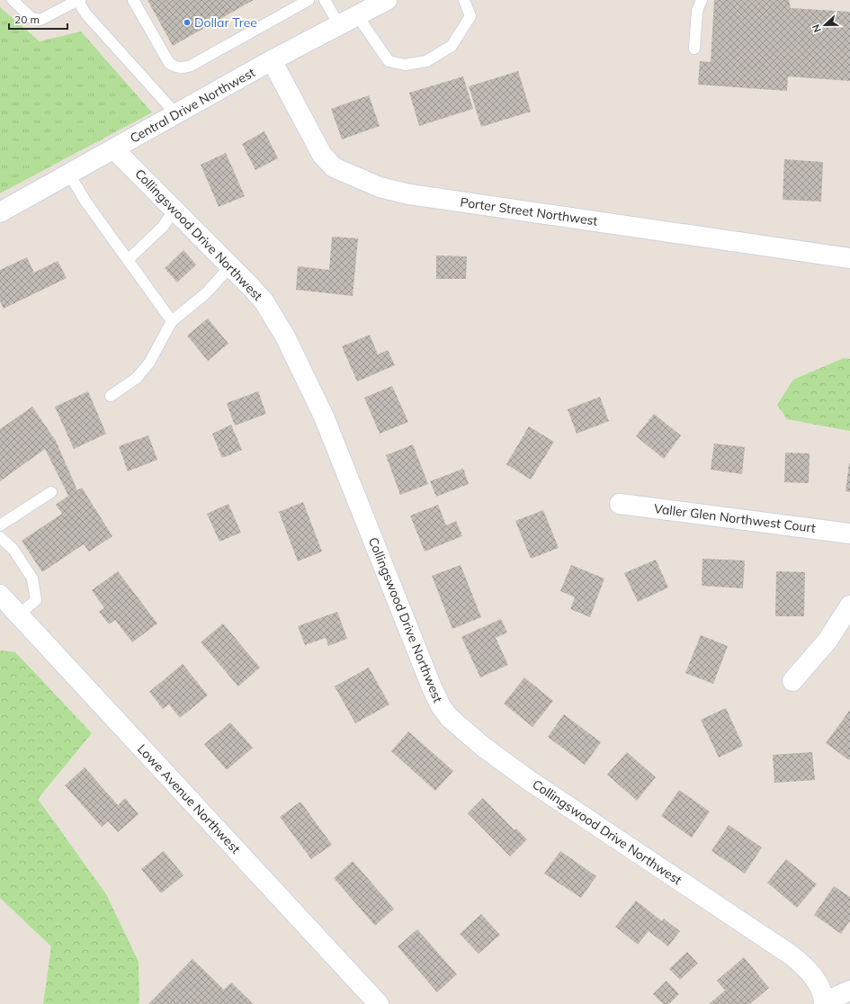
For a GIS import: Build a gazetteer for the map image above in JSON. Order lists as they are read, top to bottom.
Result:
{
  "streets": {
    "street": [
      "Central Drive Northwest",
      "Porter Street Northwest",
      "Collingswood Drive Northwest",
      "Valler Glen Northwest Court",
      "Lowe Avenue Northwest"
    ]
  },
  "crossings": [
    ["Central Drive Northwest", "Porter Street Northwest"],
    ["Central Drive Northwest", "Collingswood Drive Northwest"]
  ],
  "places": ["Dollar Tree"],
  "scale_bar": "20 m",
  "north": "left"
}
